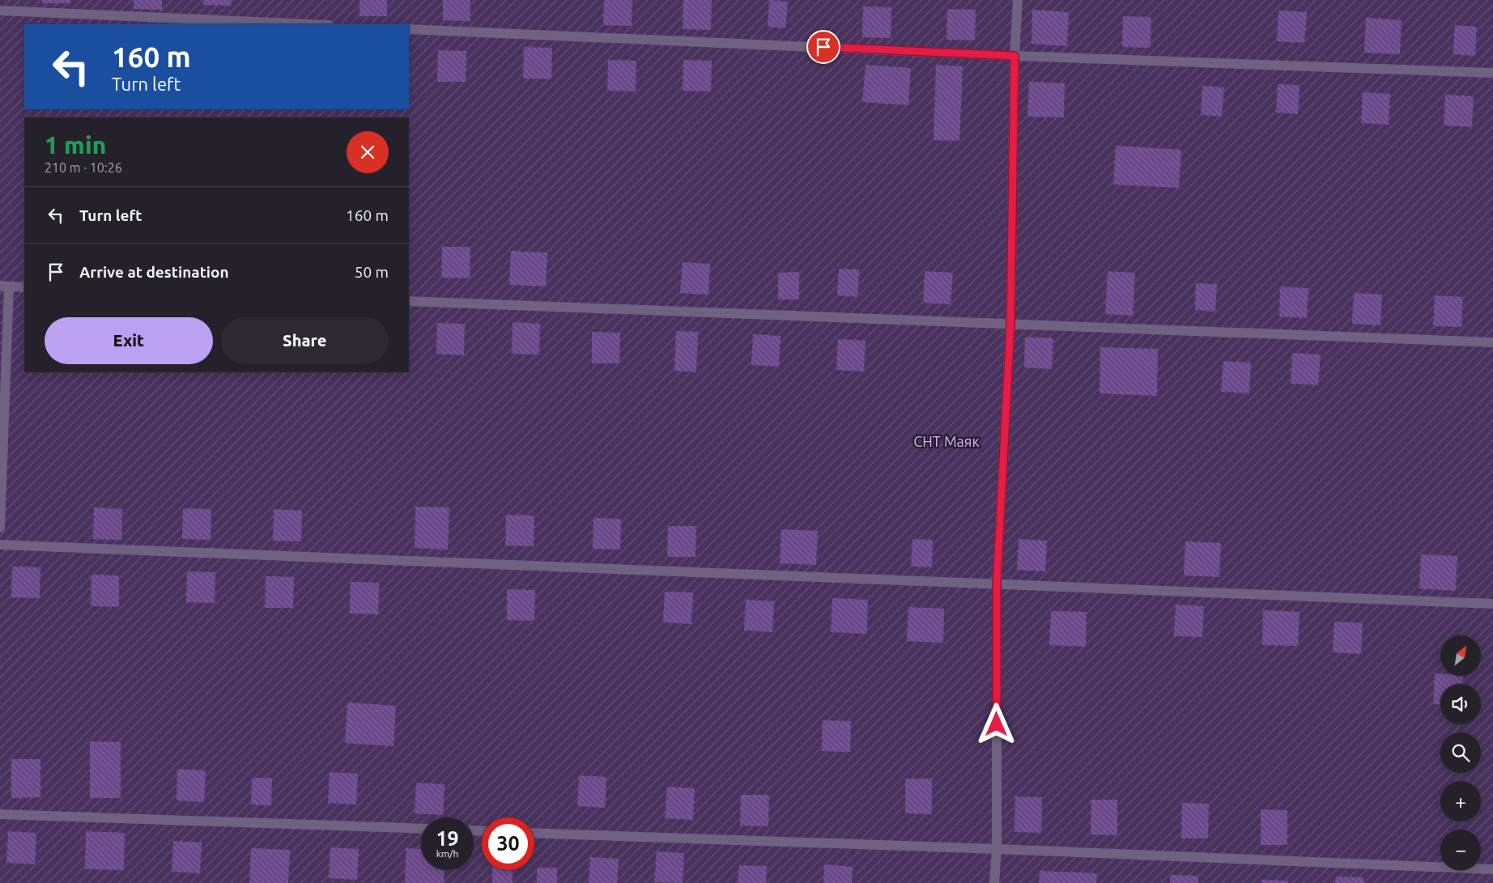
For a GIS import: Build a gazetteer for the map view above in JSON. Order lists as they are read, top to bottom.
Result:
{
  "parks": ["СНТ Маяк"],
  "north": "top right",
  "page": {
    "turn": ["160 m", "Turn left"],
    "heading": ["1 min", "210 m · 10:26"],
    "list": [
      {
        "name": "Turn left",
        "value": "160 m"
      },
      {
        "name": "Arrive at destination",
        "value": "50 m"
      }
    ],
    "buttons": ["Exit", "Share"],
    "map_buttons": ["+", "−"],
    "speed": "19 km/h",
    "limit": "30"
  }
}
